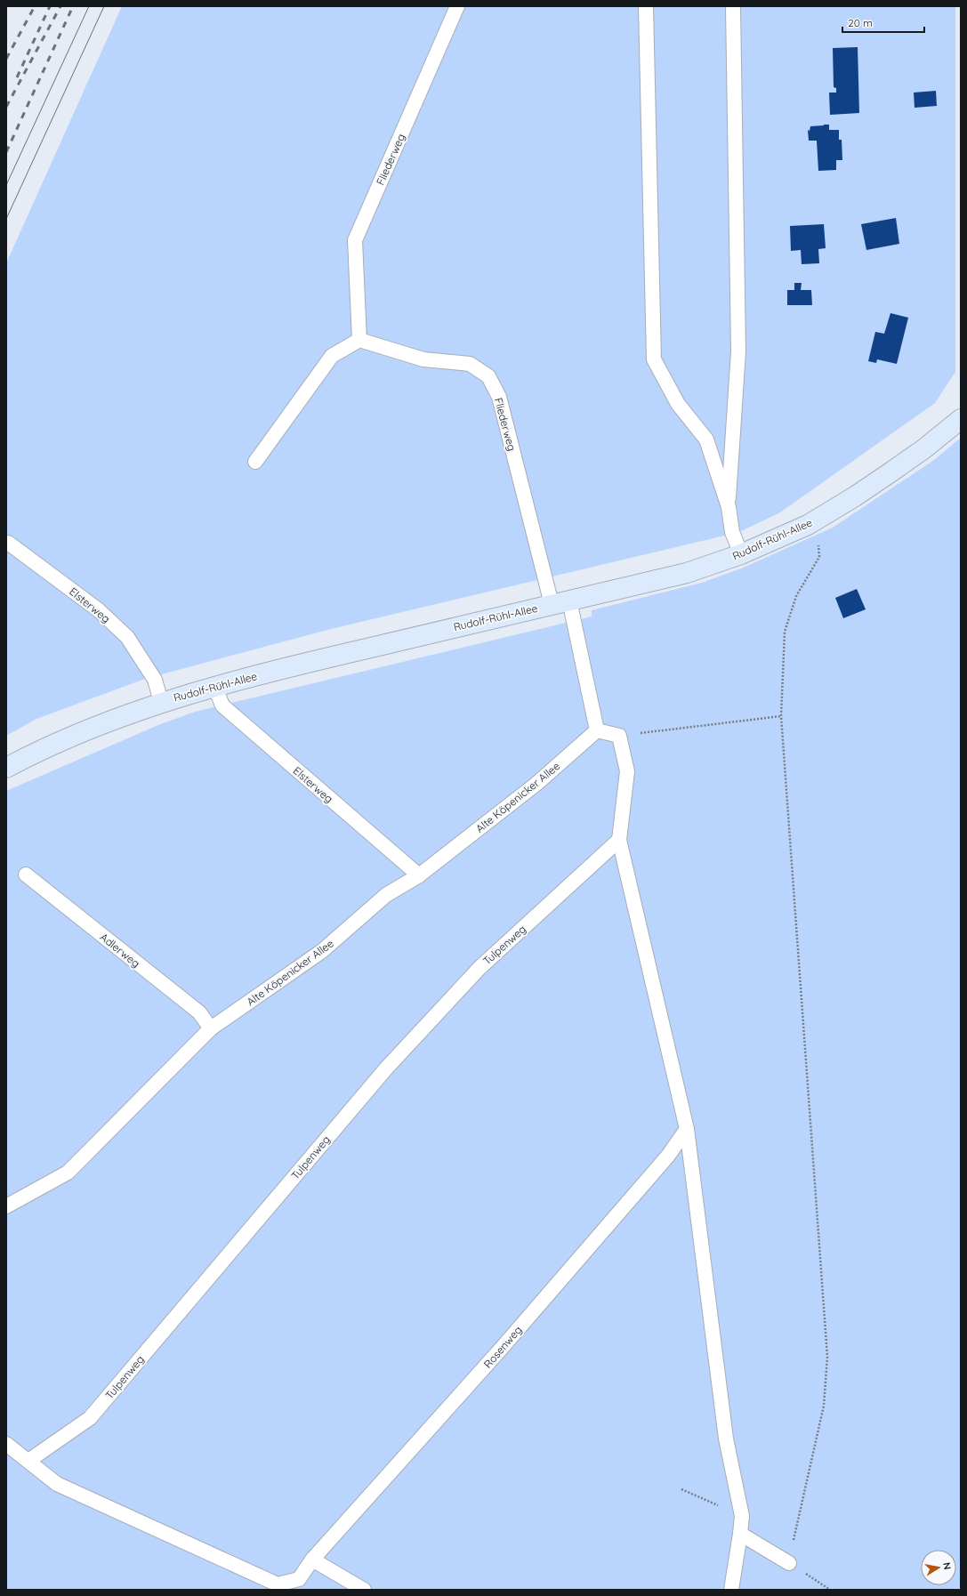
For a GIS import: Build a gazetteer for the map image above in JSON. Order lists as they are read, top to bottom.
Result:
{
  "streets": {
    "street": ["Rudolf-Rühl-Allee"],
    "lane": [
      "Fliederweg",
      "Elsterweg",
      "Alte Köpenicker Allee",
      "Tulpenweg",
      "Adlerweg",
      "Rosenweg"
    ]
  },
  "crossings": [
    ["Fliederweg", "Rudolf-Rühl-Allee"],
    ["Fliederweg", "Alte Köpenicker Allee"],
    ["Rudolf-Rühl-Allee", "Elsterweg"],
    ["Elsterweg", "Alte Köpenicker Allee"],
    ["Alte Köpenicker Allee", "Adlerweg"],
    ["Tulpenweg", "Rosenweg"]
  ],
  "scale_bar": "20 m",
  "north": "right"
}
